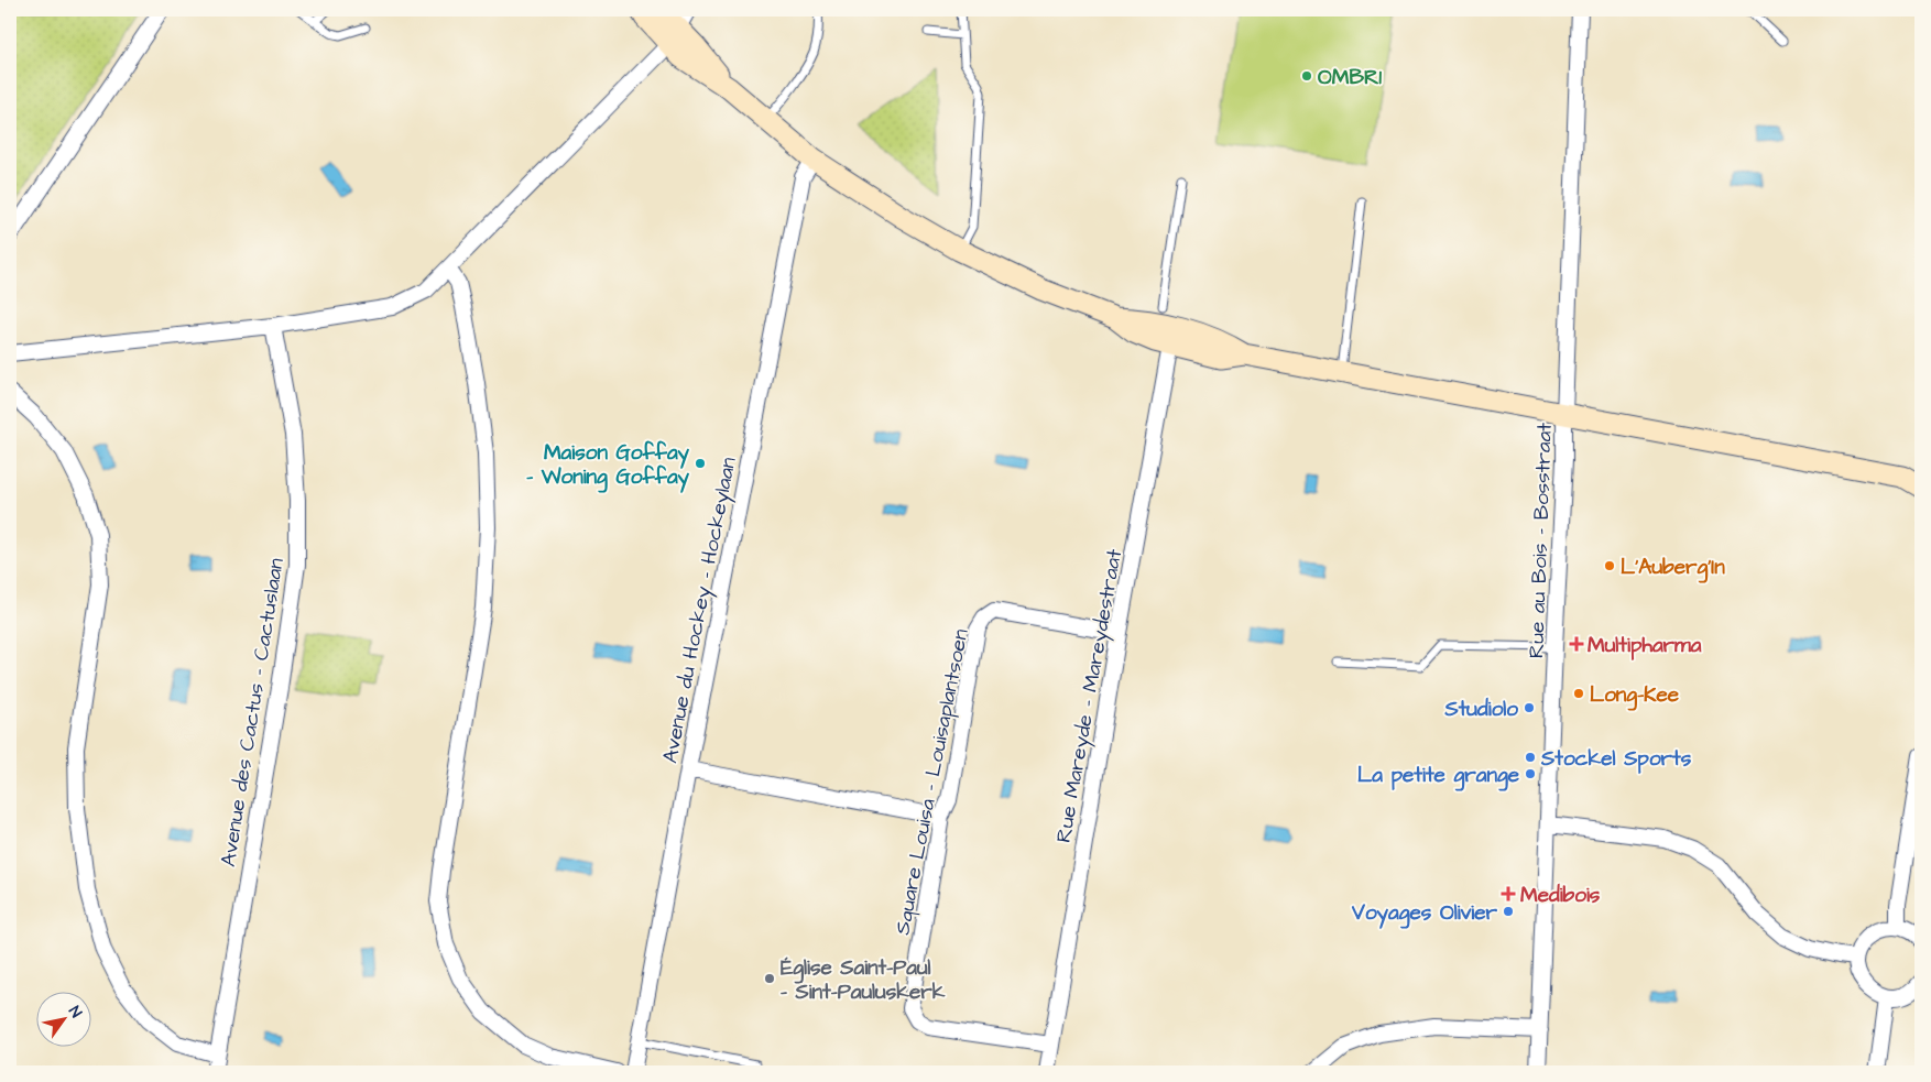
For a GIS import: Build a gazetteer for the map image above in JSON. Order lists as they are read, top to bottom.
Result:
{
  "streets": {
    "street": [
      "Rue au Bois - Bosstraat",
      "Avenue du Hockey - Hockeylaan",
      "Rue Mareyde - Mareydestraat",
      "Avenue des Cactus - Cactuslaan",
      "Square Louisa - Louisaplantsoen"
    ]
  },
  "crossings": [
    ["Rue Mareyde - Mareydestraat", "Square Louisa - Louisaplantsoen"]
  ],
  "places": {
    "other": [
      "OMBR1",
      "Maison Goffay - Woning Goffay",
      "L'Auberg'In",
      "Long-Kee",
      "Studiolo",
      "Stockel Sports",
      "La petite grange",
      "Voyages Olivier",
      "Église Saint-Paul - Sint-Pauluskerk"
    ],
    "health": ["Multipharma", "Medibois"]
  },
  "north": "top right"
}
